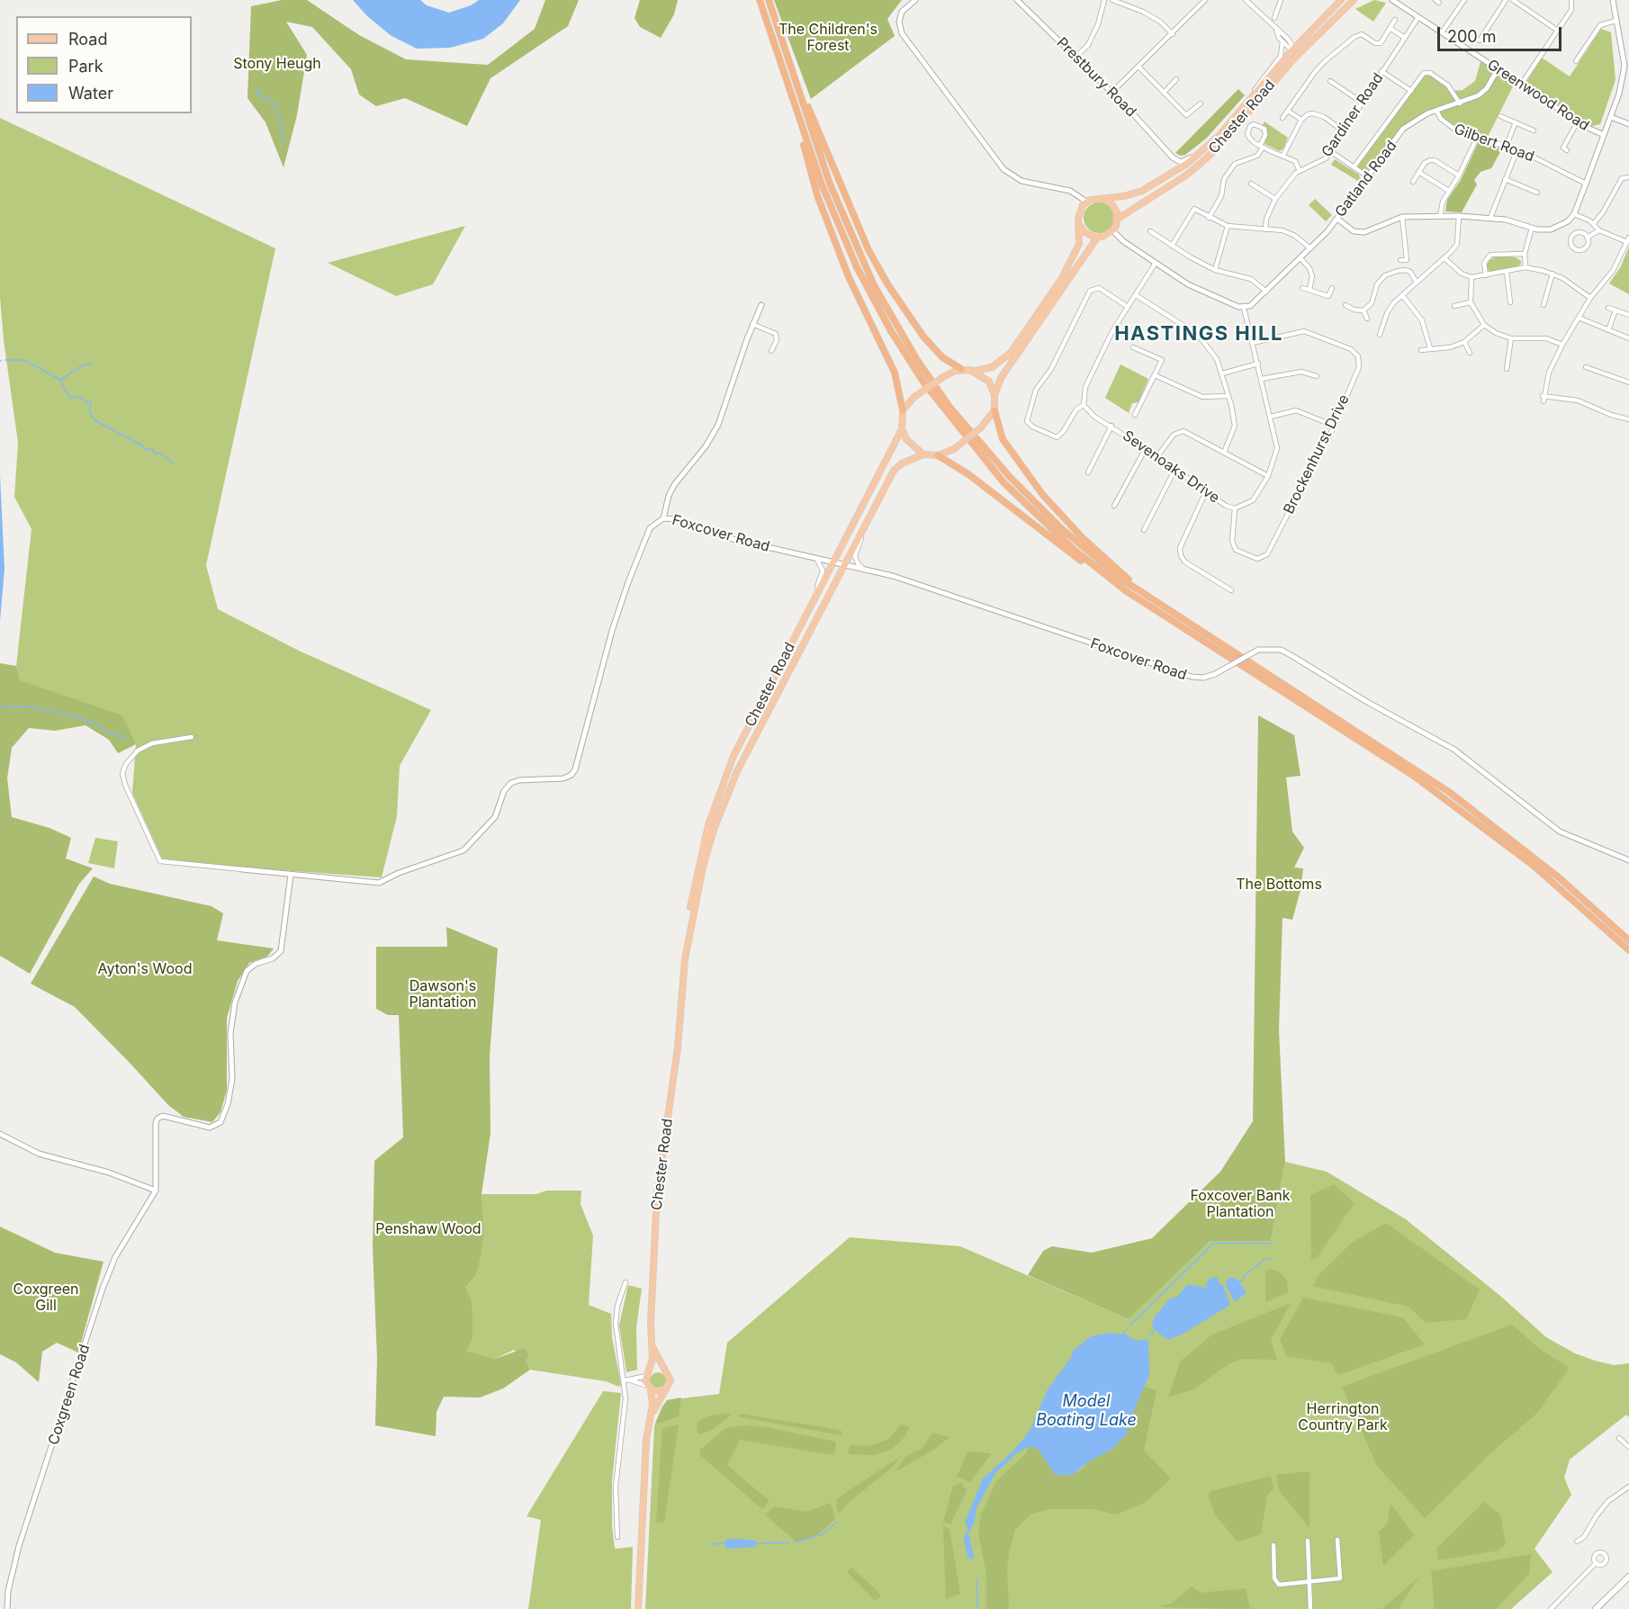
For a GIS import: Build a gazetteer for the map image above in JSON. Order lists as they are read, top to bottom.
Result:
{
  "streets": {
    "main road": ["Chester Road"],
    "street": [
      "Prestbury Road",
      "Greenwood Road",
      "Gardiner Road",
      "Gilbert Road",
      "Gatland Road",
      "Brockenhurst Drive",
      "Sevenoaks Drive",
      "Foxcover Road",
      "Coxgreen Road"
    ]
  },
  "crossings": [
    ["Greenwood Road", "Gardiner Road"],
    ["Greenwood Road", "Gatland Road"],
    ["Chester Road", "Foxcover Road"],
    ["Gilbert Road", "Gatland Road"],
    ["Gatland Road", "Sevenoaks Drive"],
    ["Brockenhurst Drive", "Sevenoaks Drive"]
  ],
  "districts": ["HASTINGS HILL"],
  "water": ["Model Boating Lake"],
  "parks": [
    "The Children's Forest",
    "Stony Heugh",
    "The Bottoms",
    "Ayton's Wood",
    "Dawson's Plantation",
    "Foxcover Bank Plantation",
    "Penshaw Wood",
    "Coxgreen Gill",
    "Herrington Country Park"
  ],
  "legend": ["Road", "Park", "Water"],
  "scale_bar": "200 m"
}
